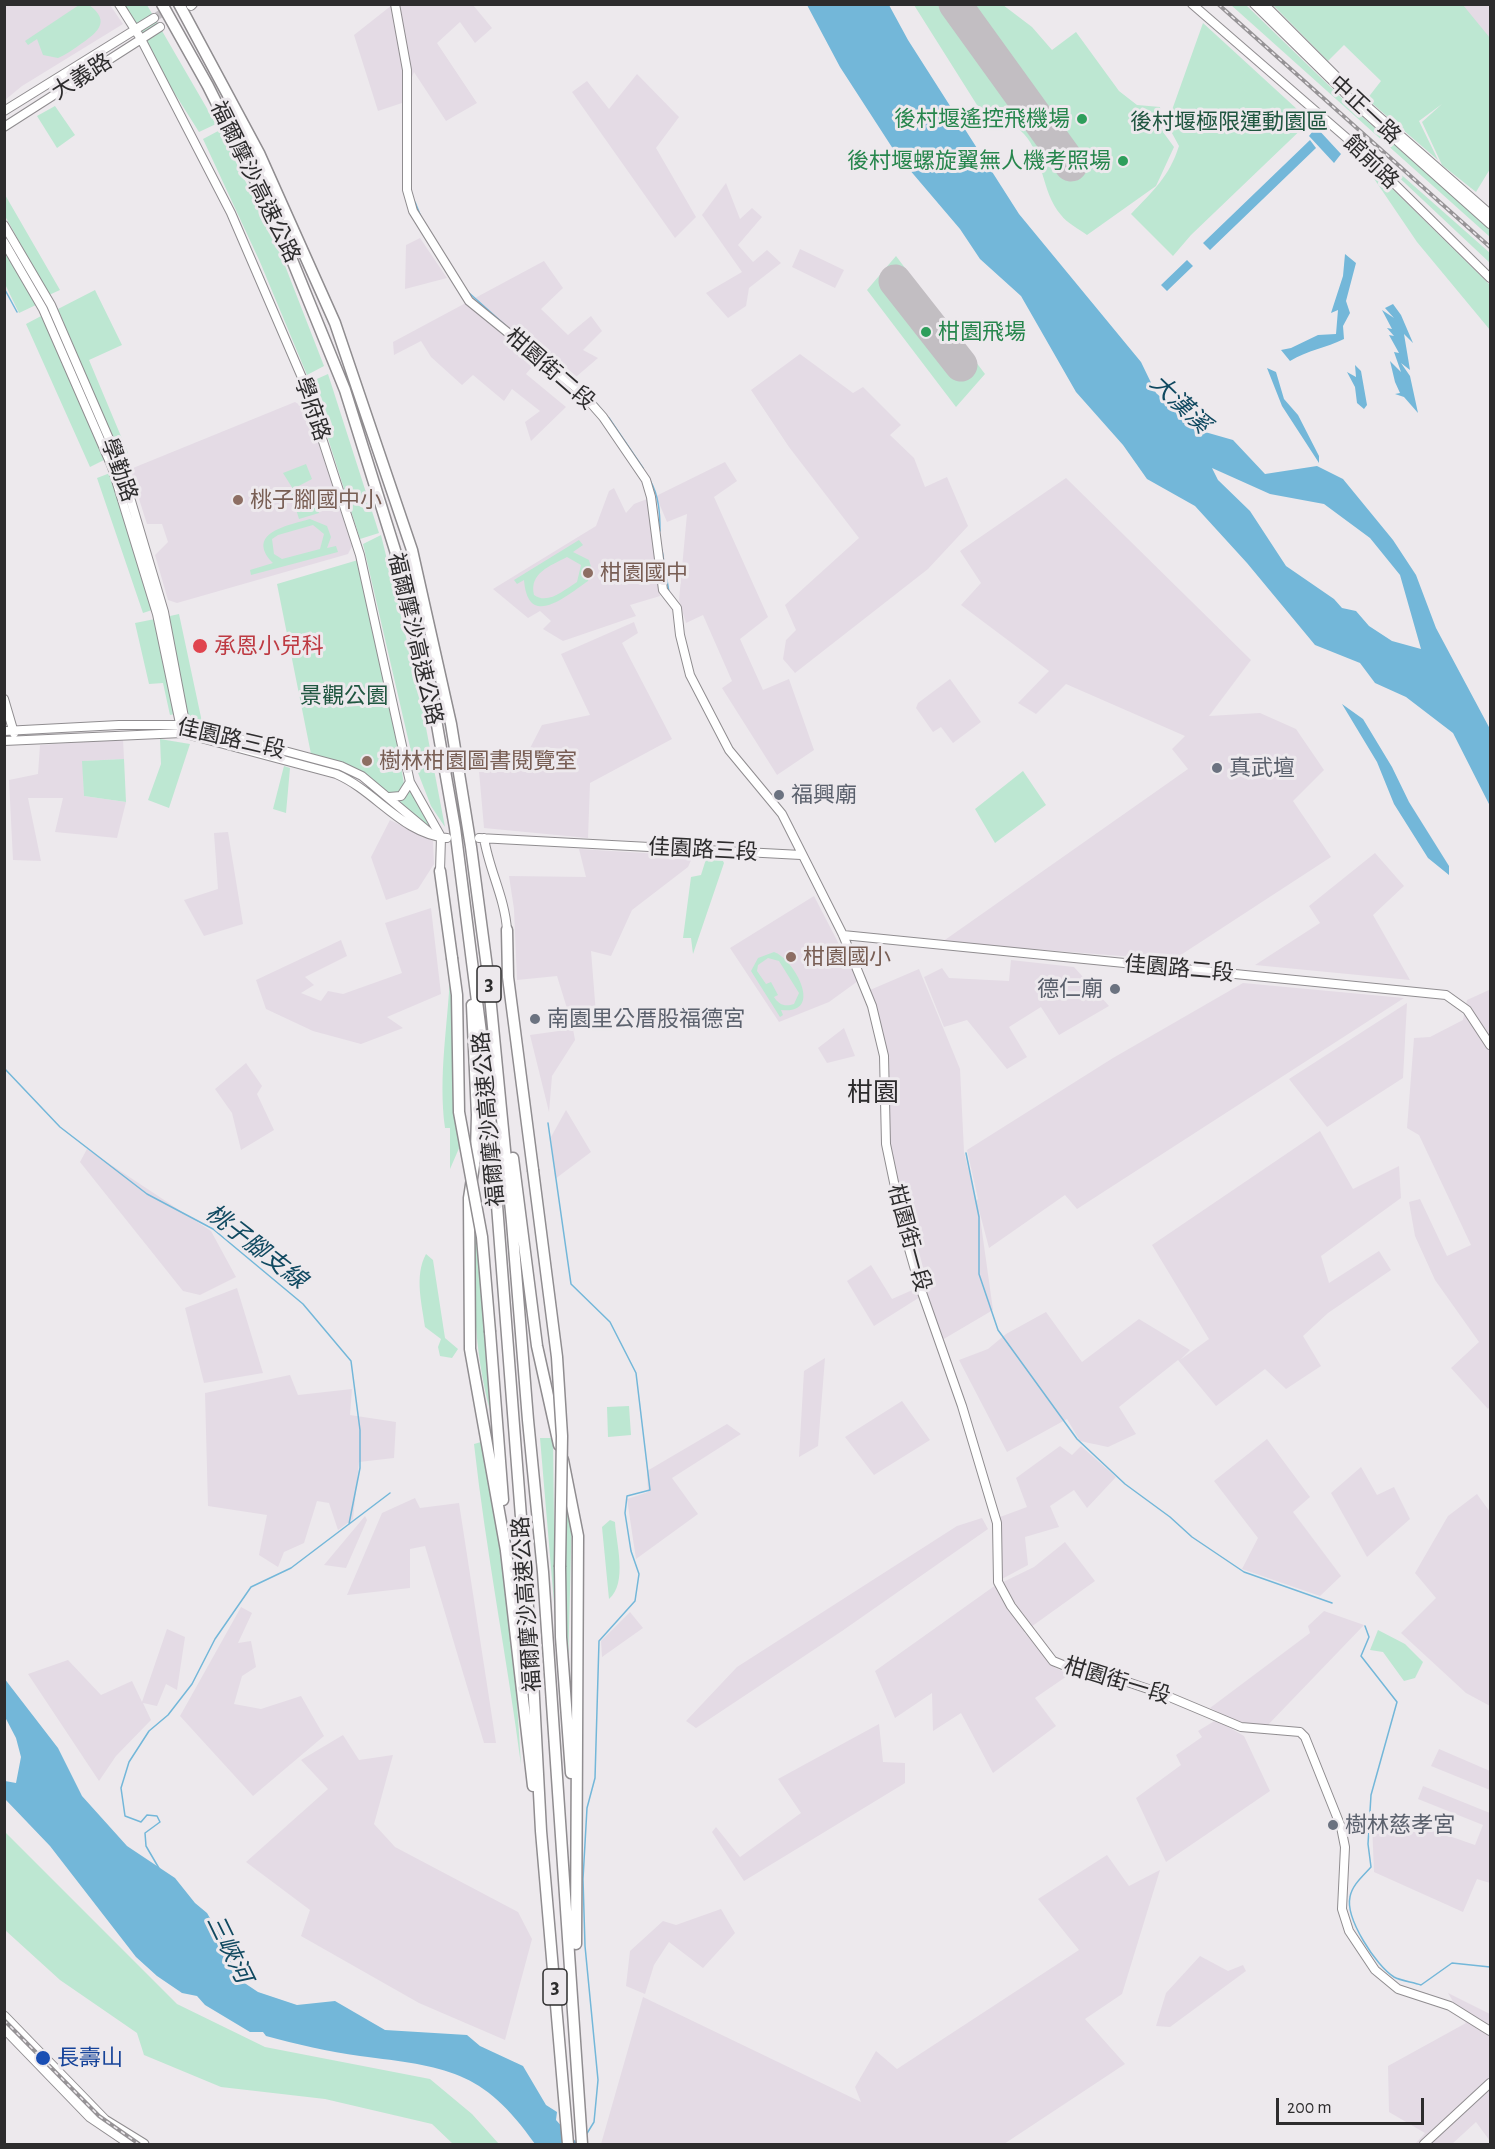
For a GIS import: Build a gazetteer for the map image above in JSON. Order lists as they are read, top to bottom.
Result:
{
  "streets": {
    "highway": ["福爾摩沙高速公路", "3"],
    "street": [
      "大義路",
      "中正一路",
      "館前路",
      "柑園街二段",
      "學府路",
      "學勤路",
      "佳園路三段",
      "佳園路二段",
      "柑園街一段"
    ]
  },
  "crossings": [
    ["大義路", "學府路"],
    ["柑園街二段", "佳園路三段"],
    ["學府路", "佳園路三段"],
    ["學勤路", "佳園路三段"],
    ["佳園路二段", "柑園街一段"]
  ],
  "districts": ["柑園"],
  "water": ["大漢溪", "桃子腳支線", "三峽河"],
  "parks": ["後村堰極限運動園區", "景觀公園"],
  "places": [
    "後村堰遙控飛機場",
    "後村堰螺旋翼無人機考照場",
    "柑園飛場",
    "桃子腳國中小",
    "柑園國中",
    "承恩小兒科",
    "樹林柑園圖書閱覽室",
    "真武壇",
    "福興廟",
    "柑園國小",
    "德仁廟",
    "南園里公厝股福德宮",
    "樹林慈孝宮",
    "長壽山"
  ],
  "scale_bar": "200 m"
}
